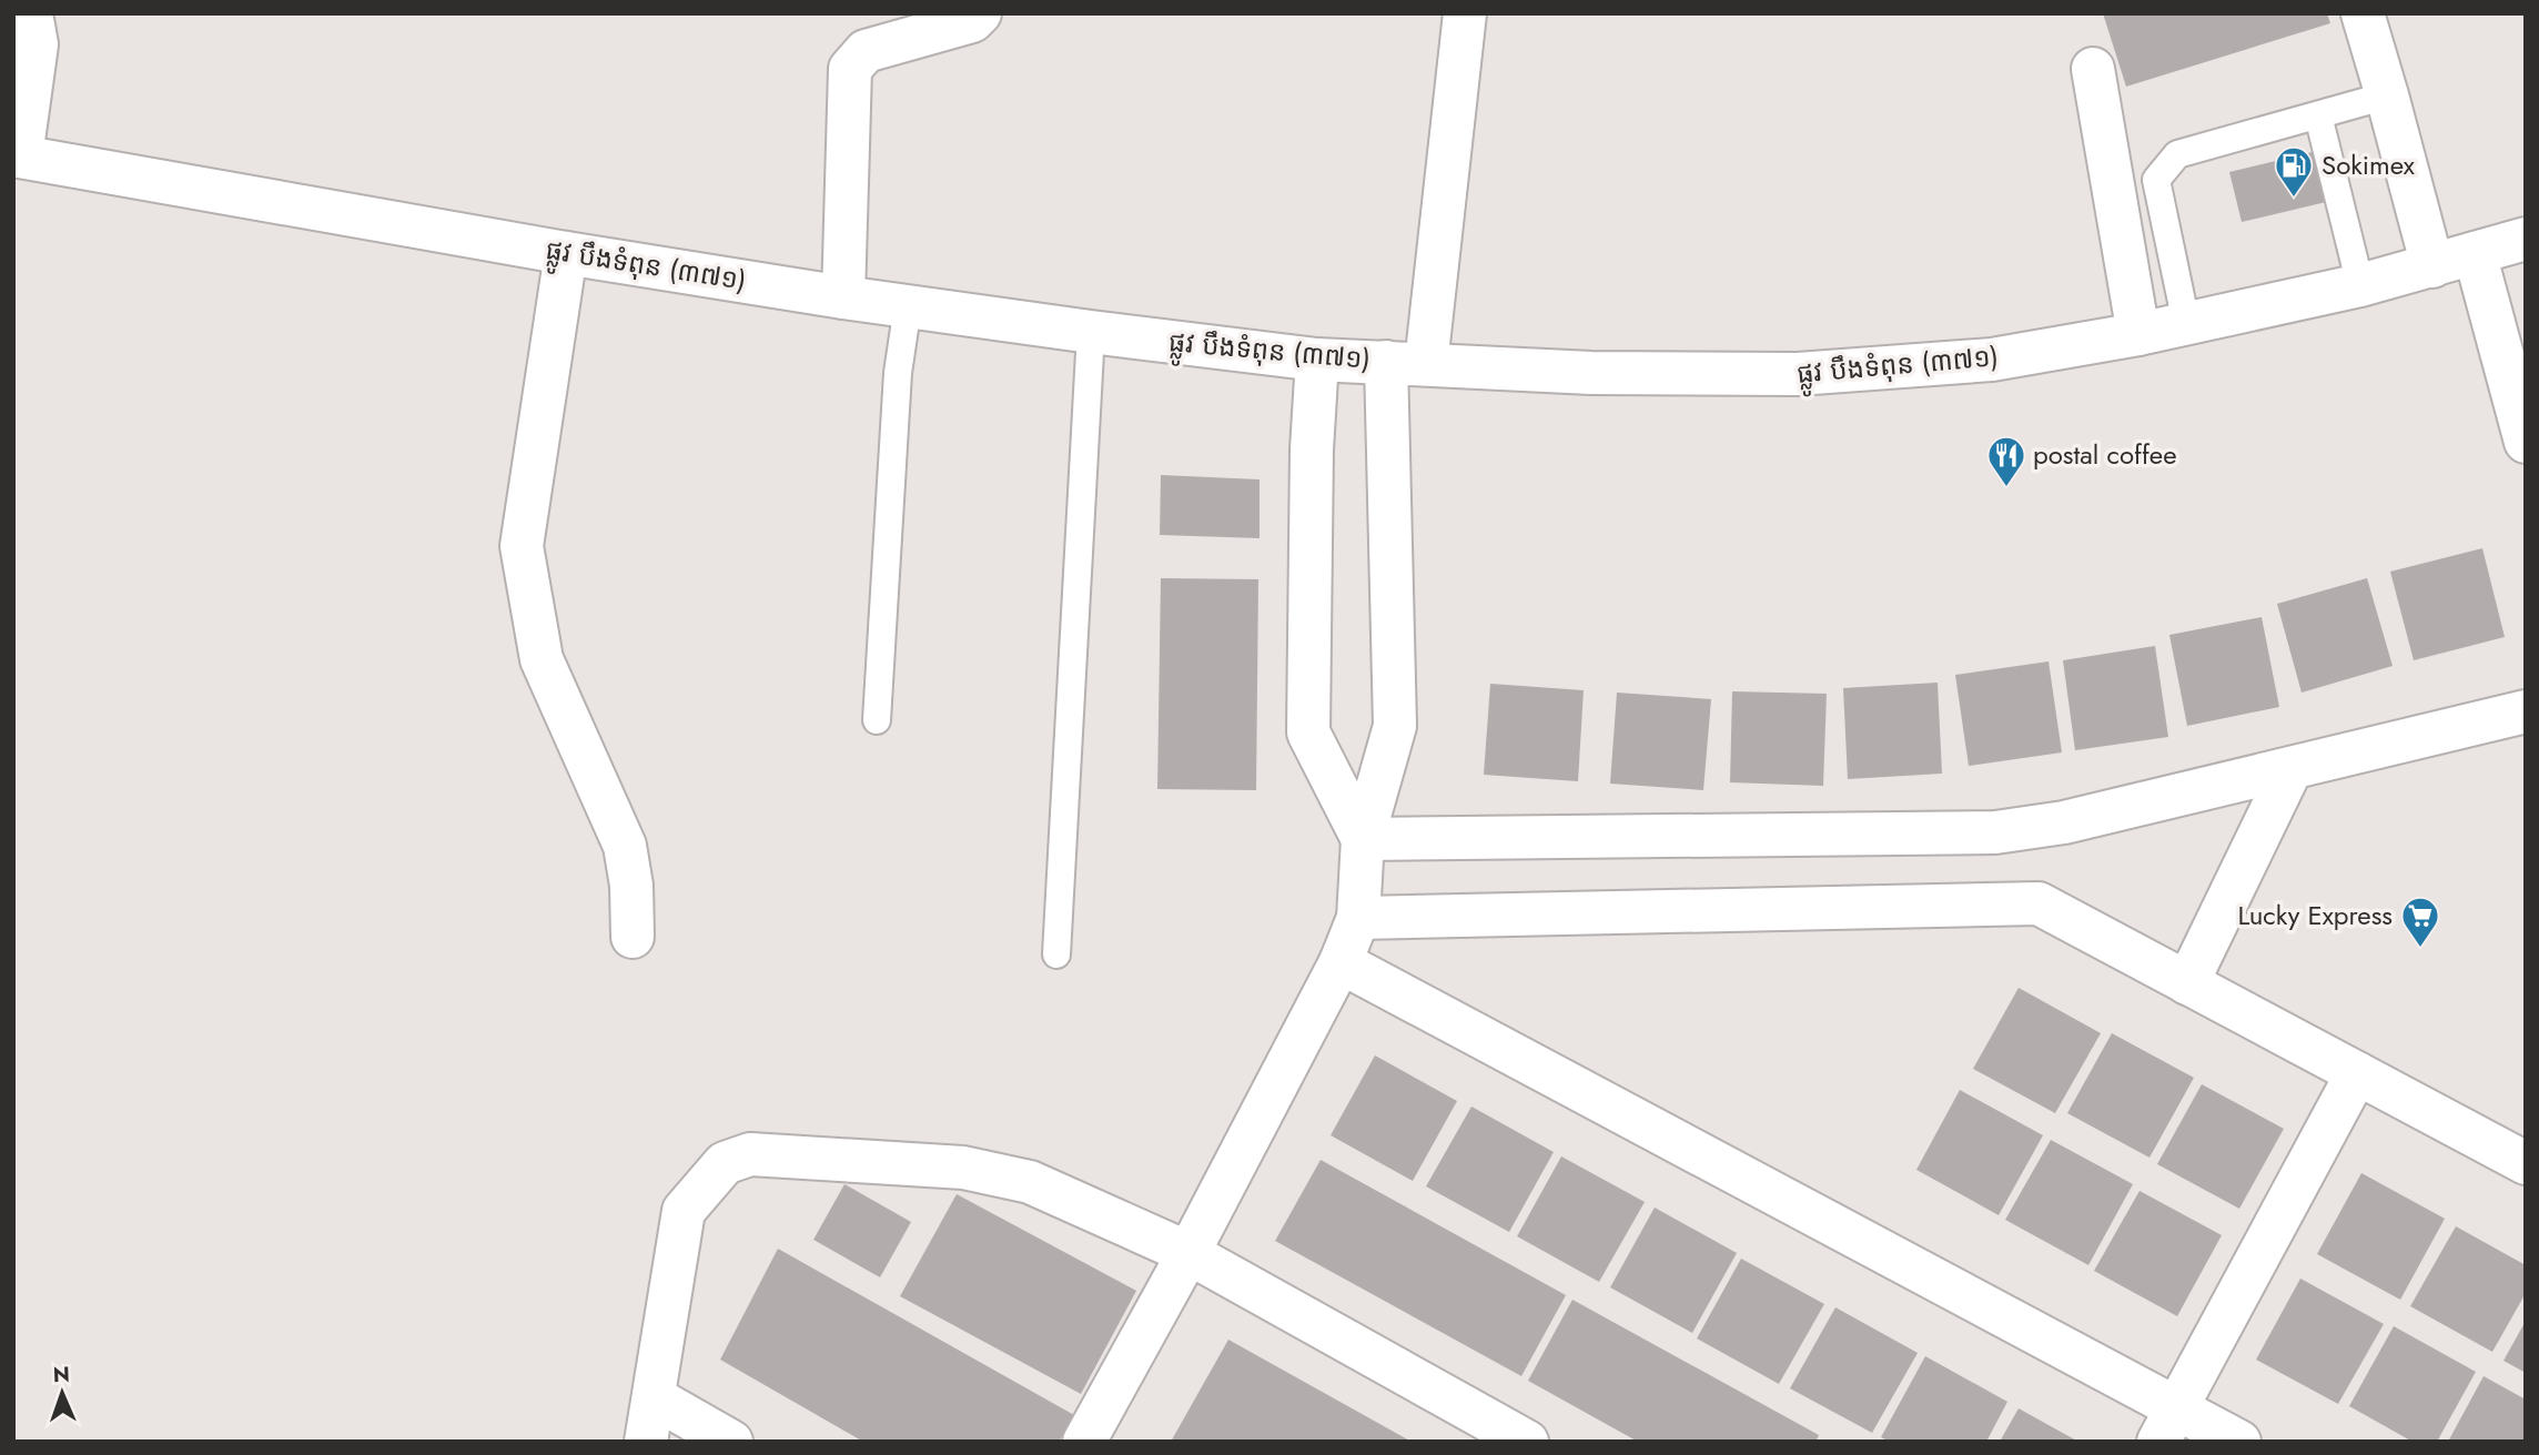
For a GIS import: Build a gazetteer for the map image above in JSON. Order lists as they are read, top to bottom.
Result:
{
  "streets": {
    "street": ["ផ្លូវ បឹងទំពុន (៣៧១)"]
  },
  "places": {
    "fuel station": ["Sokimex"],
    "restaurant": ["postal coffee"],
    "supermarket": ["Lucky Express"]
  },
  "north": "top"
}
